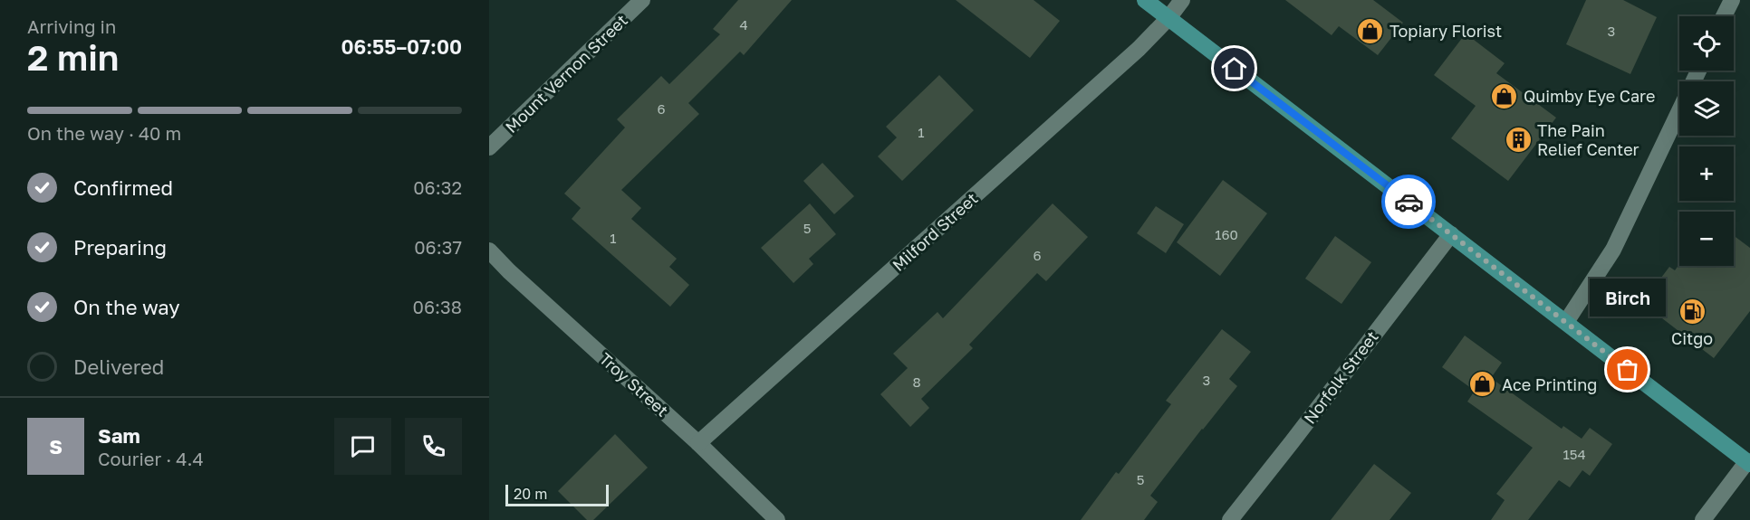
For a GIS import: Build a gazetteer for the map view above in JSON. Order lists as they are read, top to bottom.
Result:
{
  "streets": {
    "street": [
      "Mount Vernon Street",
      "Milford Street",
      "Norfolk Street",
      "Troy Street"
    ]
  },
  "crossings": [
    ["Milford Street", "Troy Street"]
  ],
  "places": {
    "shop": ["Topiary Florist", "Quimby Eye Care", "Ace Printing"],
    "building": ["The Pain Relief Center"],
    "fuel station": ["Citgo"],
    "other": ["Birch"]
  },
  "house_numbers": [
    "4",
    "3",
    "6",
    "1",
    "5",
    "160",
    "1",
    "6",
    "3",
    "8",
    "154",
    "5"
  ],
  "scale_bar": "20 m",
  "page": {
    "heading": ["2 min", "Arriving in", "06:55–07:00"],
    "panel": ["Sam", "Courier · 4.4"],
    "map_buttons": ["+", "−"],
    "bar": "On the way · 40 m",
    "list": [
      ["Confirmed", "06:32"],
      ["Preparing", "06:37"],
      ["On the way", "06:38"],
      "Delivered"
    ],
    "bubble": "Birch",
    "round": "S",
    "scale": "20 m"
  }
}
